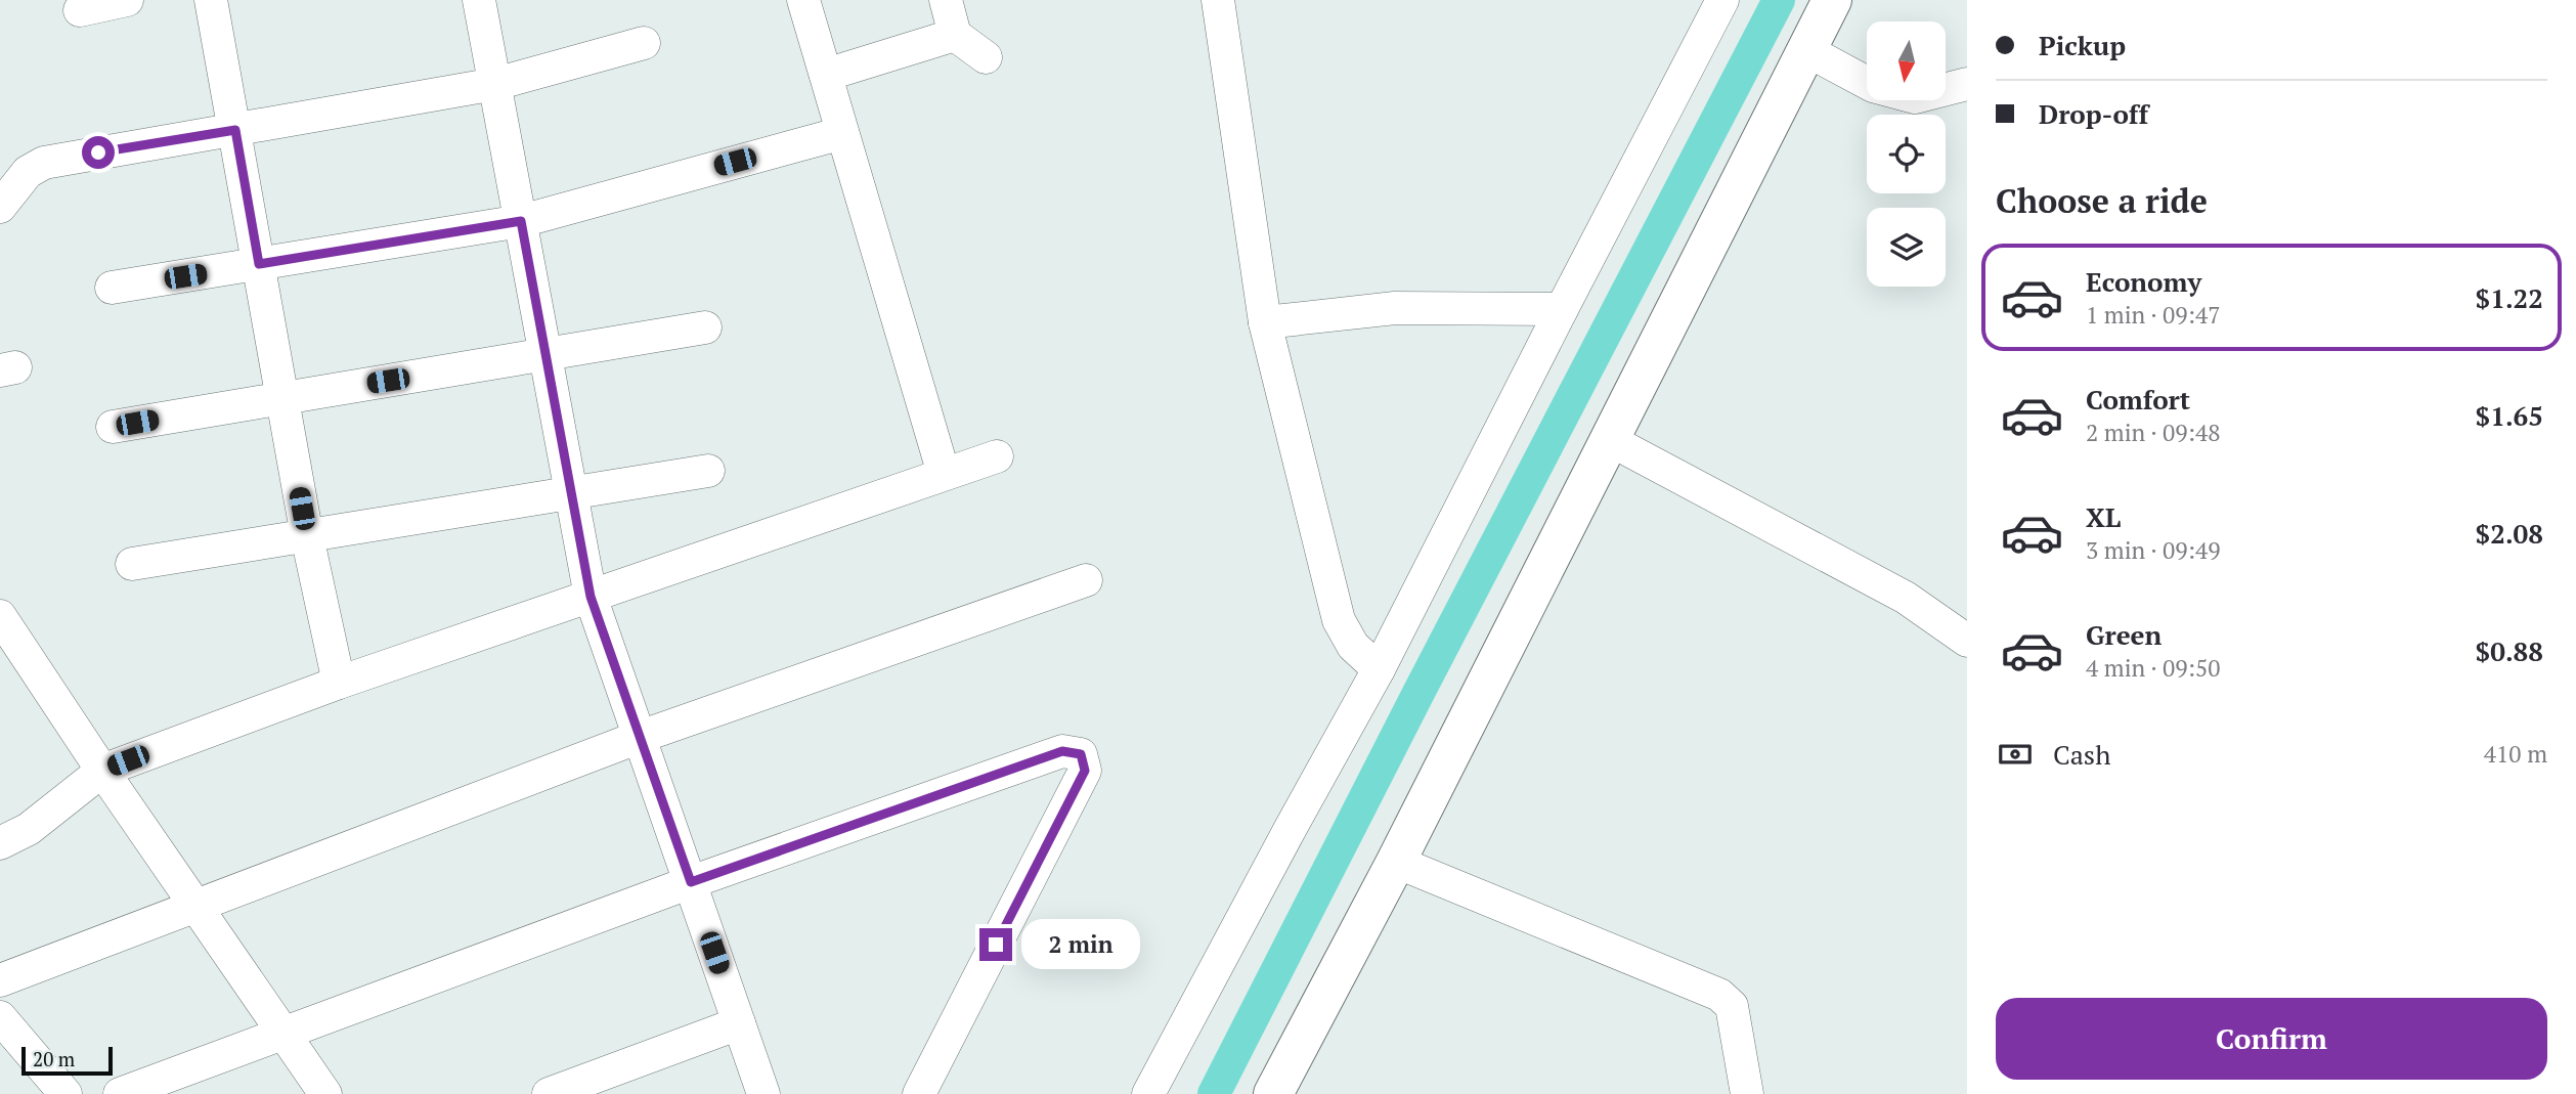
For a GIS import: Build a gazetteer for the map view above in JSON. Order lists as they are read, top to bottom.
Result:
{
  "scale_bar": "20 m",
  "north": "bottom",
  "page": {
    "banner": ["Pickup", "Drop-off"],
    "heading": "Choose a ride",
    "list": [
      {
        "name": "Economy",
        "note": "1 min · 09:47",
        "value": "$1.22"
      },
      {
        "name": "Comfort",
        "note": "2 min · 09:48",
        "value": "$1.65"
      },
      {
        "name": "XL",
        "note": "3 min · 09:49",
        "value": "$2.08"
      },
      {
        "name": "Green",
        "note": "4 min · 09:50",
        "value": "$0.88"
      }
    ],
    "pay": ["Cash", "410 m"],
    "bubble": "2 min",
    "buttons": "Confirm",
    "scale": "20 m"
  }
}
